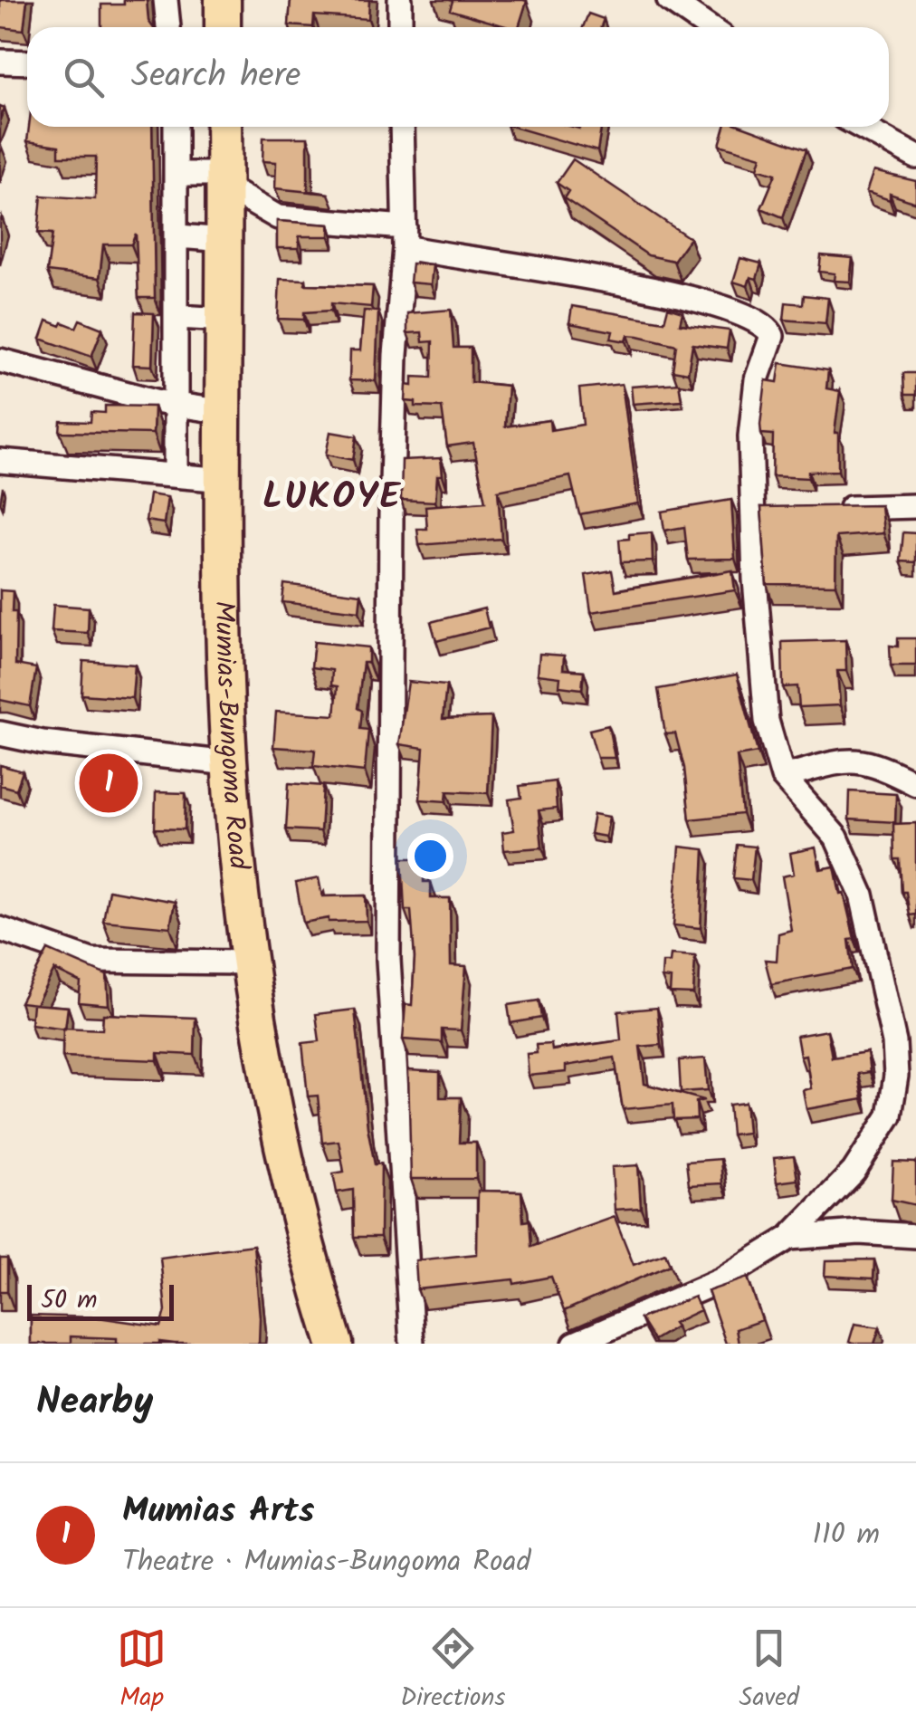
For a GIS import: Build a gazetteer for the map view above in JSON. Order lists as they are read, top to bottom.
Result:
{
  "streets": {
    "highway": ["Mumias-Bungoma Road"]
  },
  "districts": ["LUKOYE"],
  "scale_bar": "50 m",
  "page": {
    "search": "Search here",
    "pins": "1",
    "scale": "50 m",
    "heading": "Nearby",
    "list": [
      {
        "mark": "1",
        "name": "Mumias Arts",
        "note": "Theatre · Mumias-Bungoma Road",
        "value": "110 m"
      }
    ],
    "nav": ["Map", "Directions", "Saved"]
  }
}
